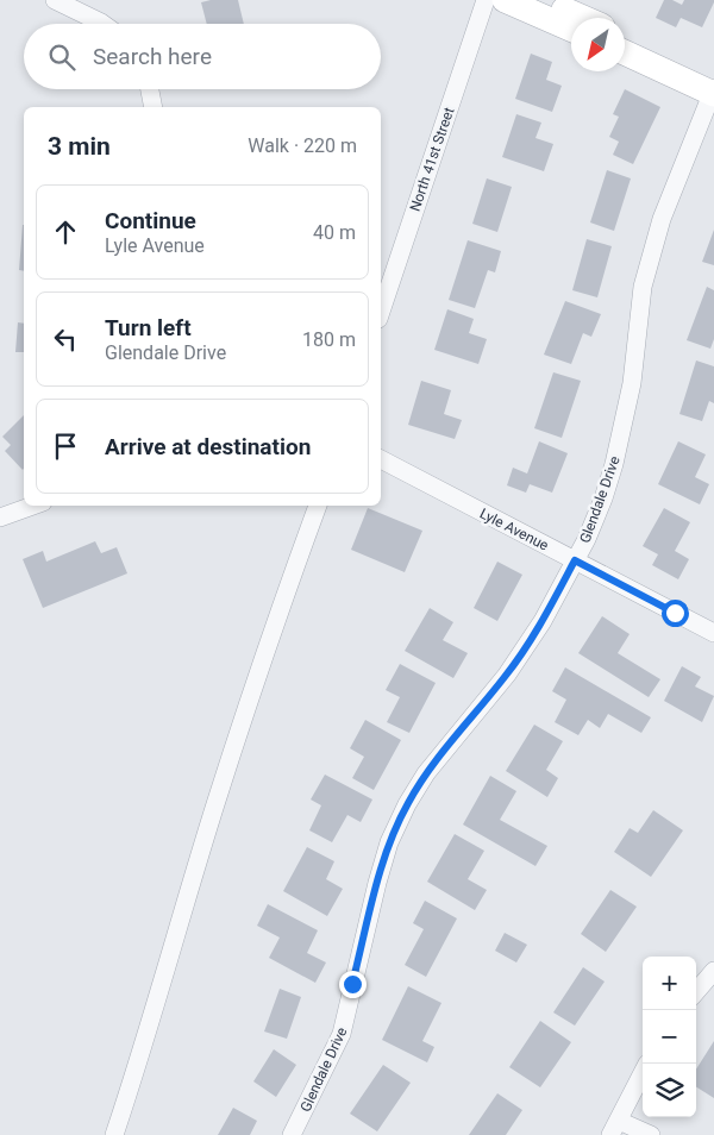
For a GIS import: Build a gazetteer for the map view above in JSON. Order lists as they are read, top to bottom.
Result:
{
  "streets": {
    "street": ["North 41st Street", "Glendale Drive", "Lyle Avenue"]
  },
  "crossings": [
    ["Glendale Drive", "Lyle Avenue"]
  ],
  "north": "bottom left",
  "page": {
    "search": "Search here",
    "heading": ["3 min", "Walk · 220 m"],
    "list": [
      ["Continue", "Lyle Avenue", "40 m"],
      ["Turn left", "Glendale Drive", "180 m"],
      "Arrive at destination"
    ],
    "map_buttons": ["+", "−"]
  }
}
